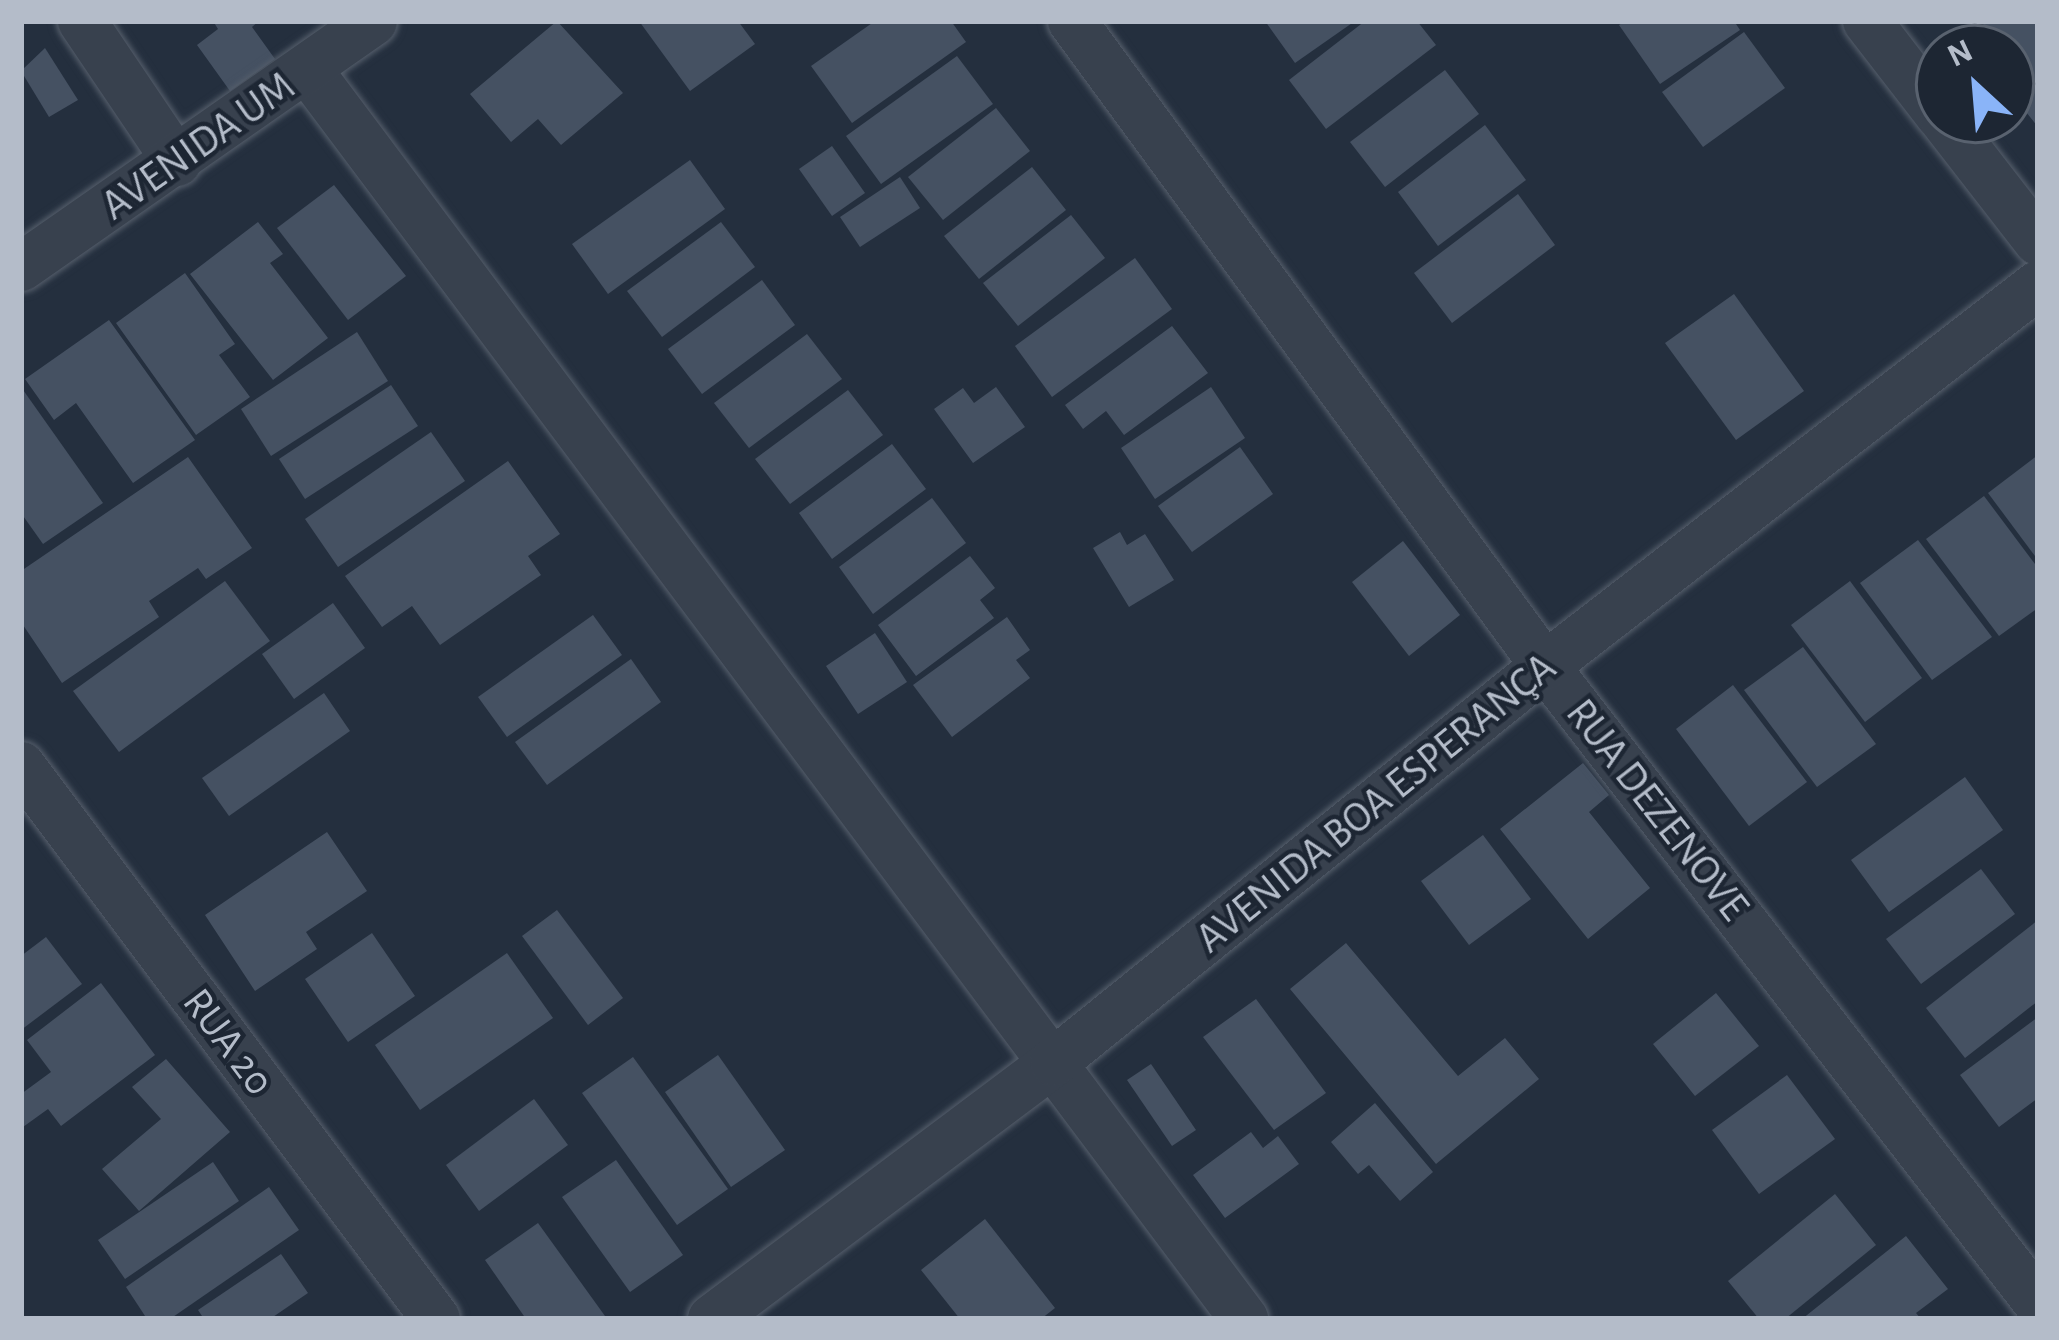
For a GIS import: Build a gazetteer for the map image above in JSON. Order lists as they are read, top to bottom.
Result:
{
  "streets": {
    "street": [
      "AVENIDA UM",
      "AVENIDA BOA ESPERANÇA",
      "RUA DEZENOVE",
      "RUA 20"
    ]
  },
  "crossings": [
    ["AVENIDA BOA ESPERANÇA", "RUA DEZENOVE"]
  ],
  "north": "top left"
}
